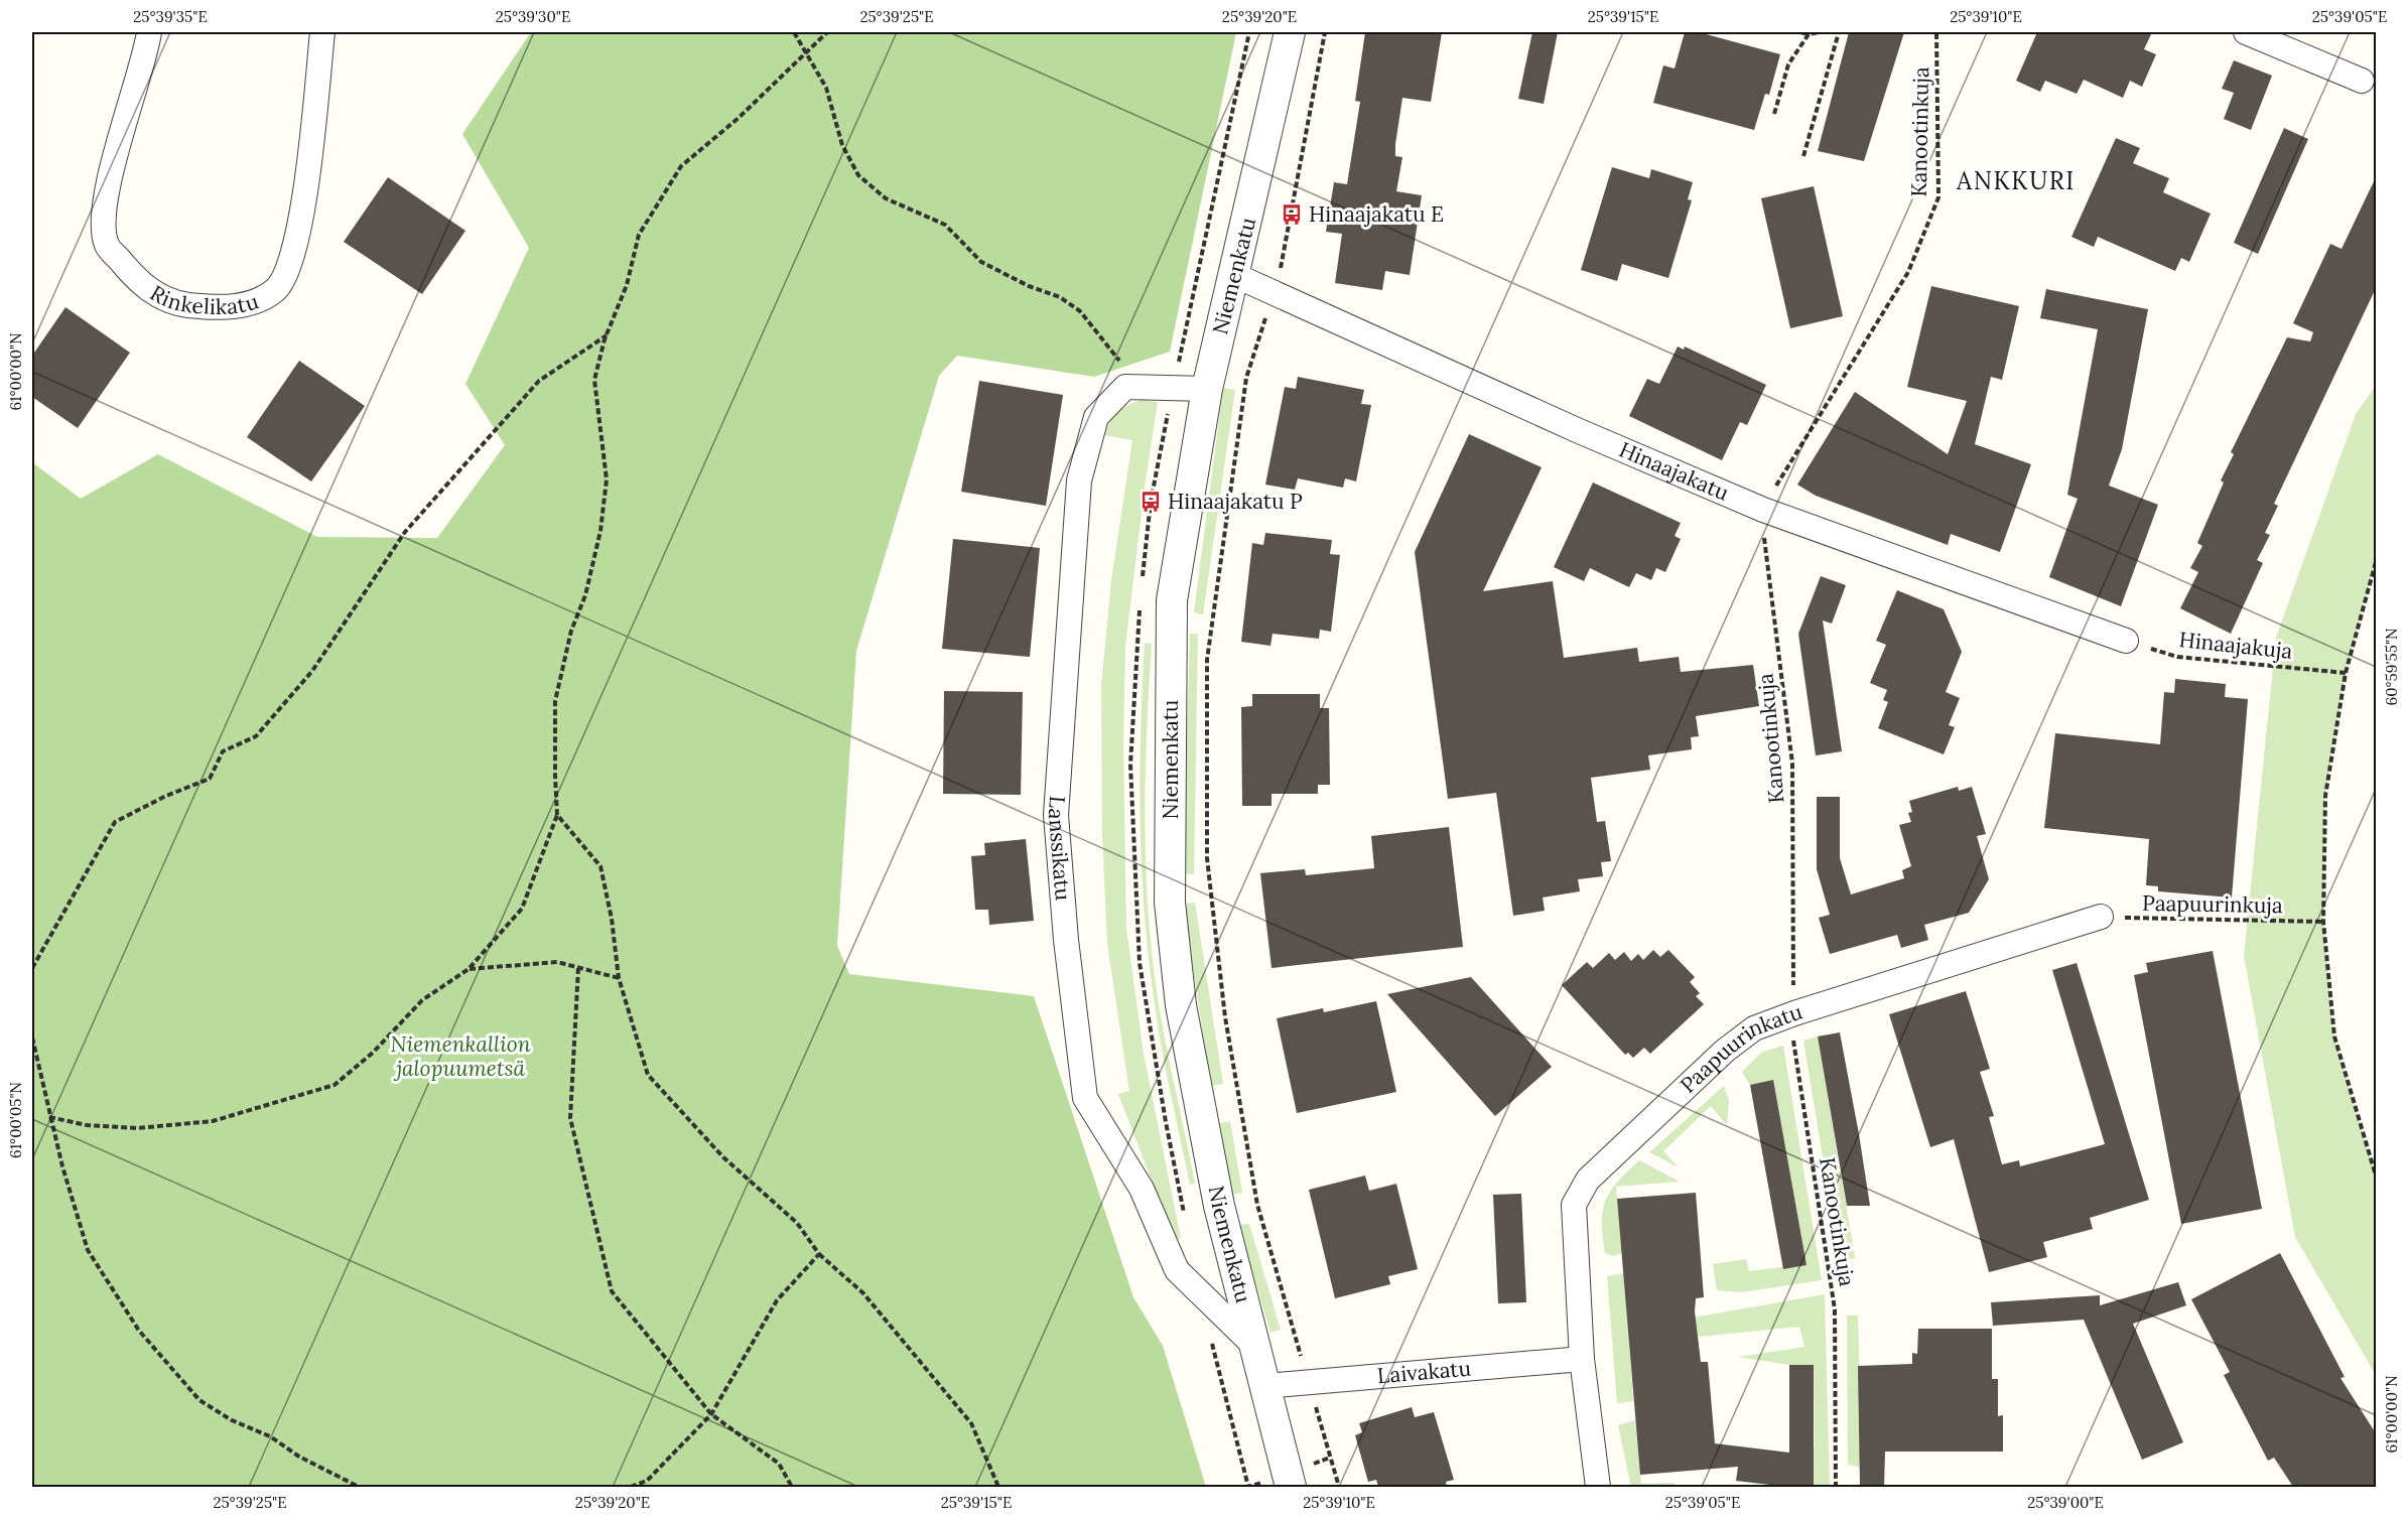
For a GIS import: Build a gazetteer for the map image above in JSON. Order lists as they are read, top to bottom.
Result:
{
  "streets": {
    "street": [
      "Niemenkatu",
      "Rinkelikatu",
      "Hinaajakatu",
      "Lanssikatu",
      "Paapuurinkatu",
      "Laivakatu"
    ],
    "path": ["Kanootinkuja", "Hinaajakuja", "Paapuurinkuja"]
  },
  "crossings": [
    ["Kanootinkuja", "Hinaajakatu"],
    ["Kanootinkuja", "Paapuurinkatu"],
    ["Niemenkatu", "Hinaajakatu"],
    ["Niemenkatu", "Lanssikatu"],
    ["Niemenkatu", "Laivakatu"],
    ["Hinaajakatu", "Hinaajakuja"],
    ["Paapuurinkuja", "Paapuurinkatu"],
    ["Paapuurinkatu", "Laivakatu"]
  ],
  "districts": ["ANKKURI"],
  "parks": ["Niemenkallion jalopuumetsä"],
  "places": {
    "bus stop": ["Hinaajakatu E", "Hinaajakatu P"]
  },
  "coordinates": [
    "25°39'35\"E",
    "25°39'30\"E",
    "25°39'25\"E",
    "25°39'20\"E",
    "25°39'15\"E",
    "25°39'10\"E",
    "25°39'05\"E",
    "61°00'00\"N",
    "60°59'55\"N",
    "61°00'05\"N",
    "25°39'00\"E"
  ]
}
